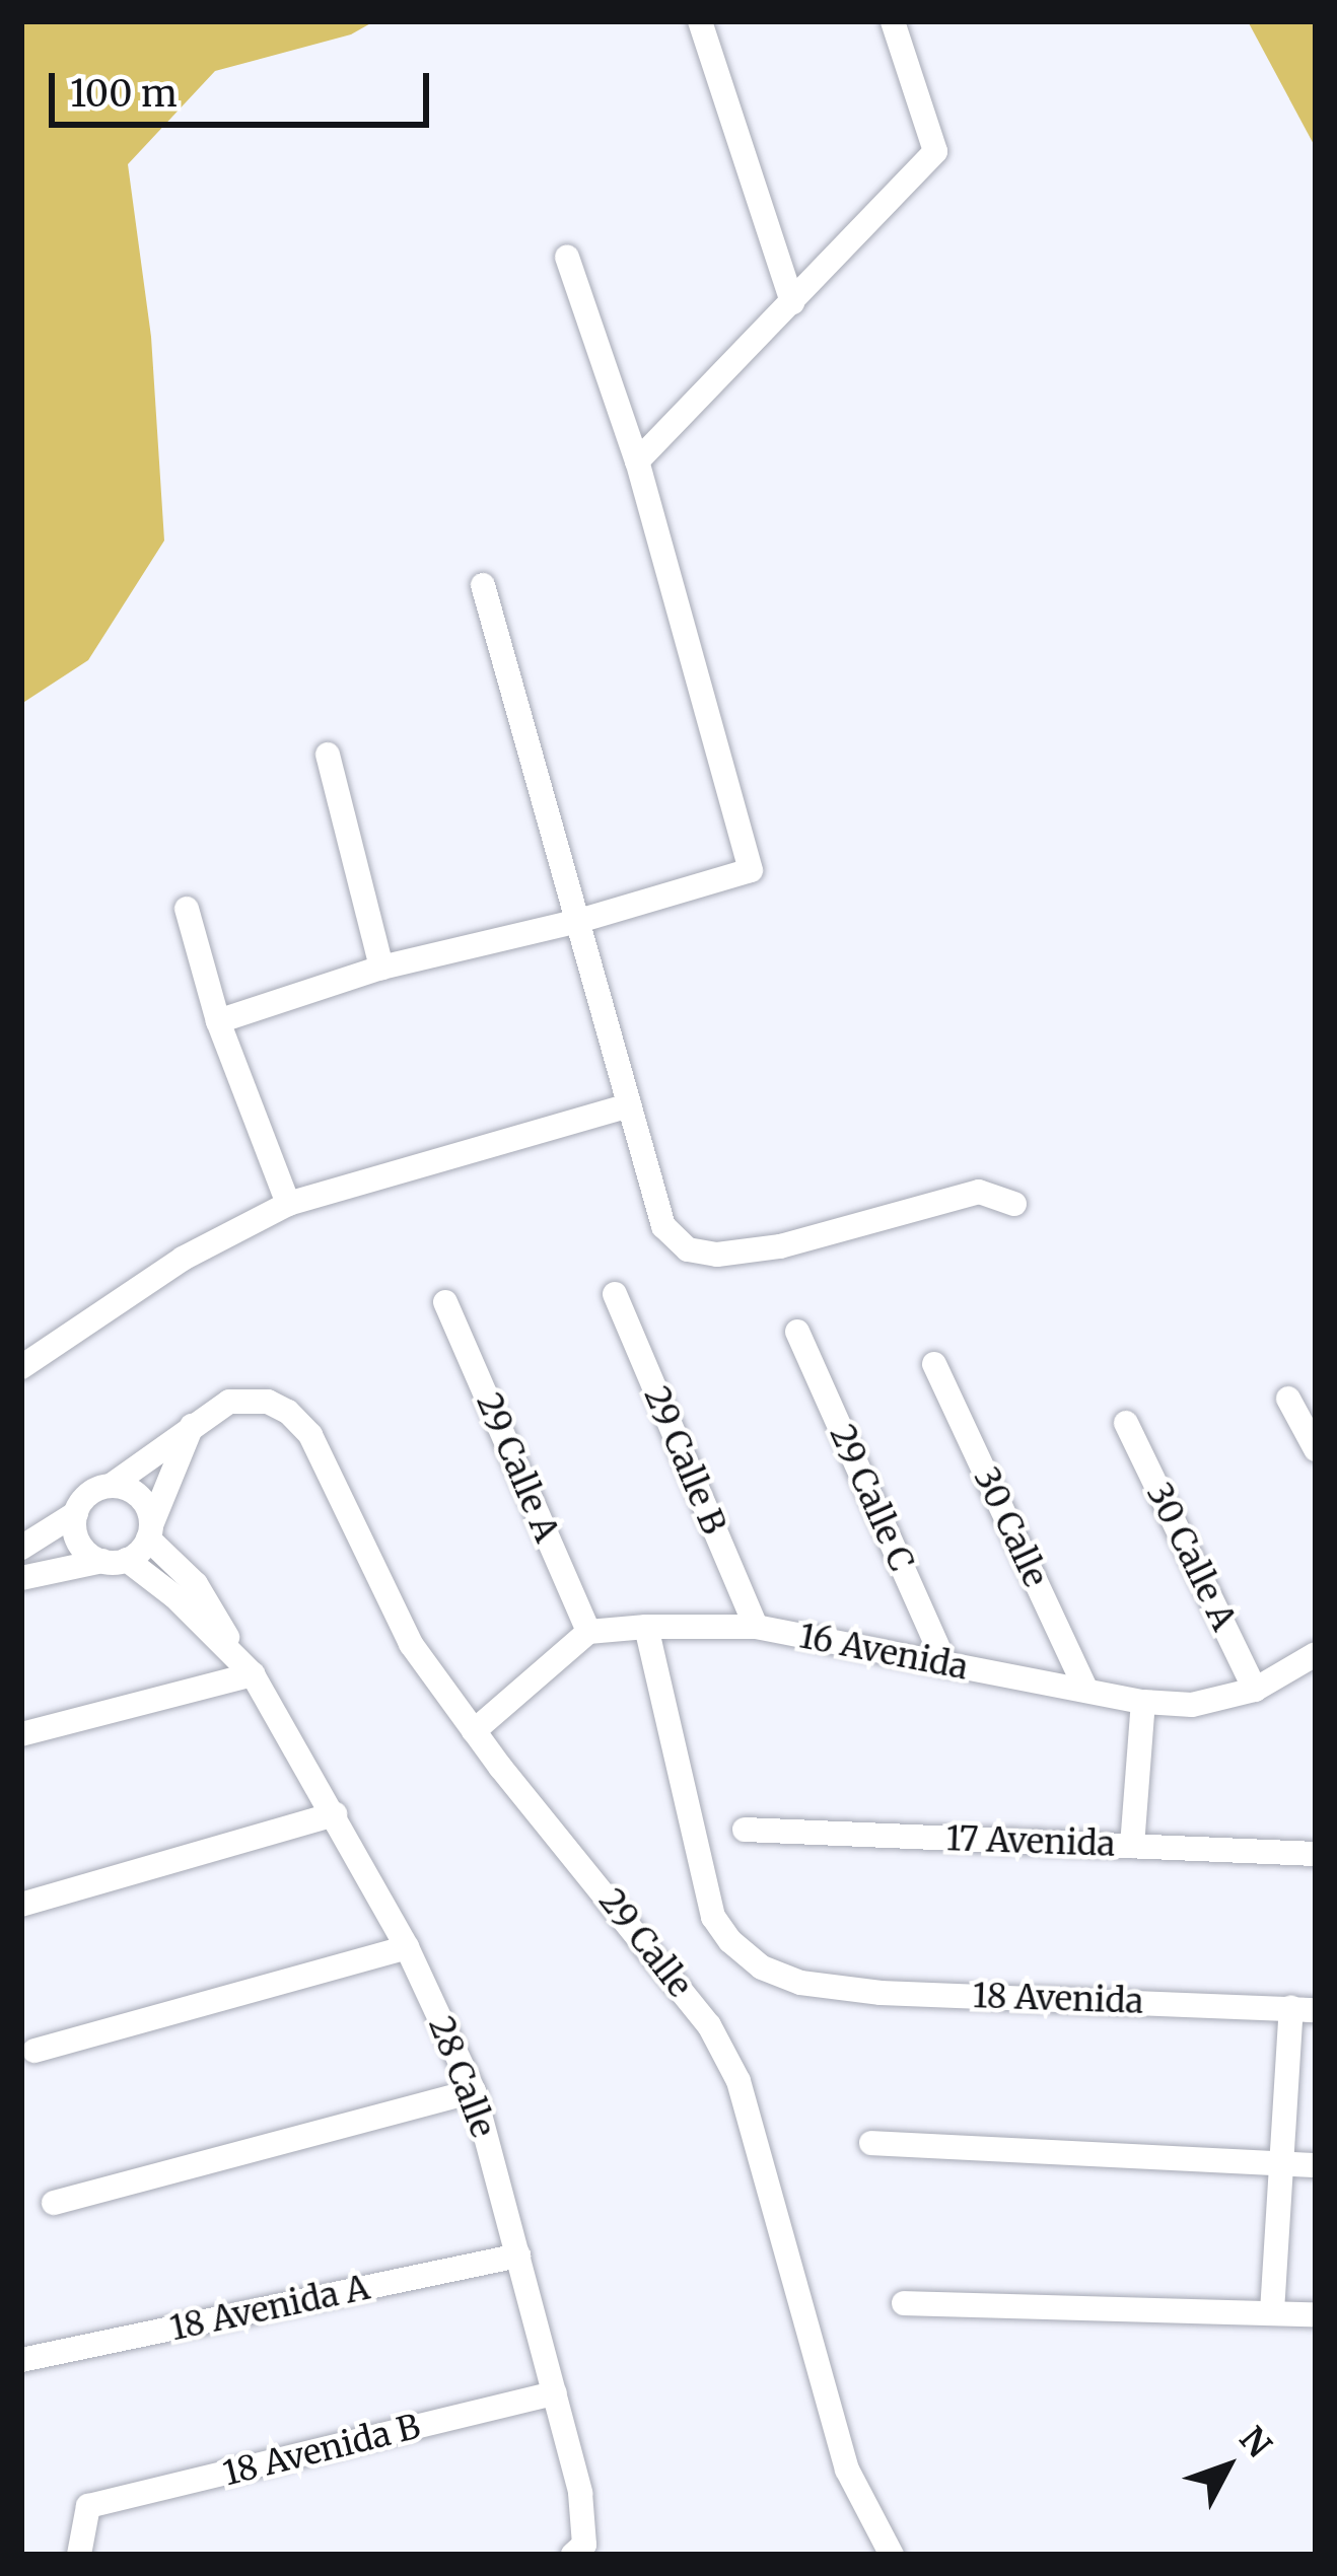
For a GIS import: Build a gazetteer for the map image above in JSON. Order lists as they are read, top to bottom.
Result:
{
  "streets": {
    "street": [
      "29 Calle B",
      "29 Calle A",
      "29 Calle C",
      "30 Calle",
      "30 Calle A",
      "16 Avenida",
      "17 Avenida",
      "29 Calle",
      "18 Avenida",
      "28 Calle",
      "18 Avenida A",
      "18 Avenida B"
    ]
  },
  "crossings": [
    ["29 Calle B", "16 Avenida"],
    ["29 Calle A", "16 Avenida"],
    ["29 Calle C", "16 Avenida"],
    ["30 Calle", "16 Avenida"],
    ["30 Calle A", "16 Avenida"],
    ["16 Avenida", "18 Avenida"],
    ["28 Calle", "18 Avenida A"],
    ["28 Calle", "18 Avenida B"]
  ],
  "scale_bar": "100 m",
  "north": "top right"
}
